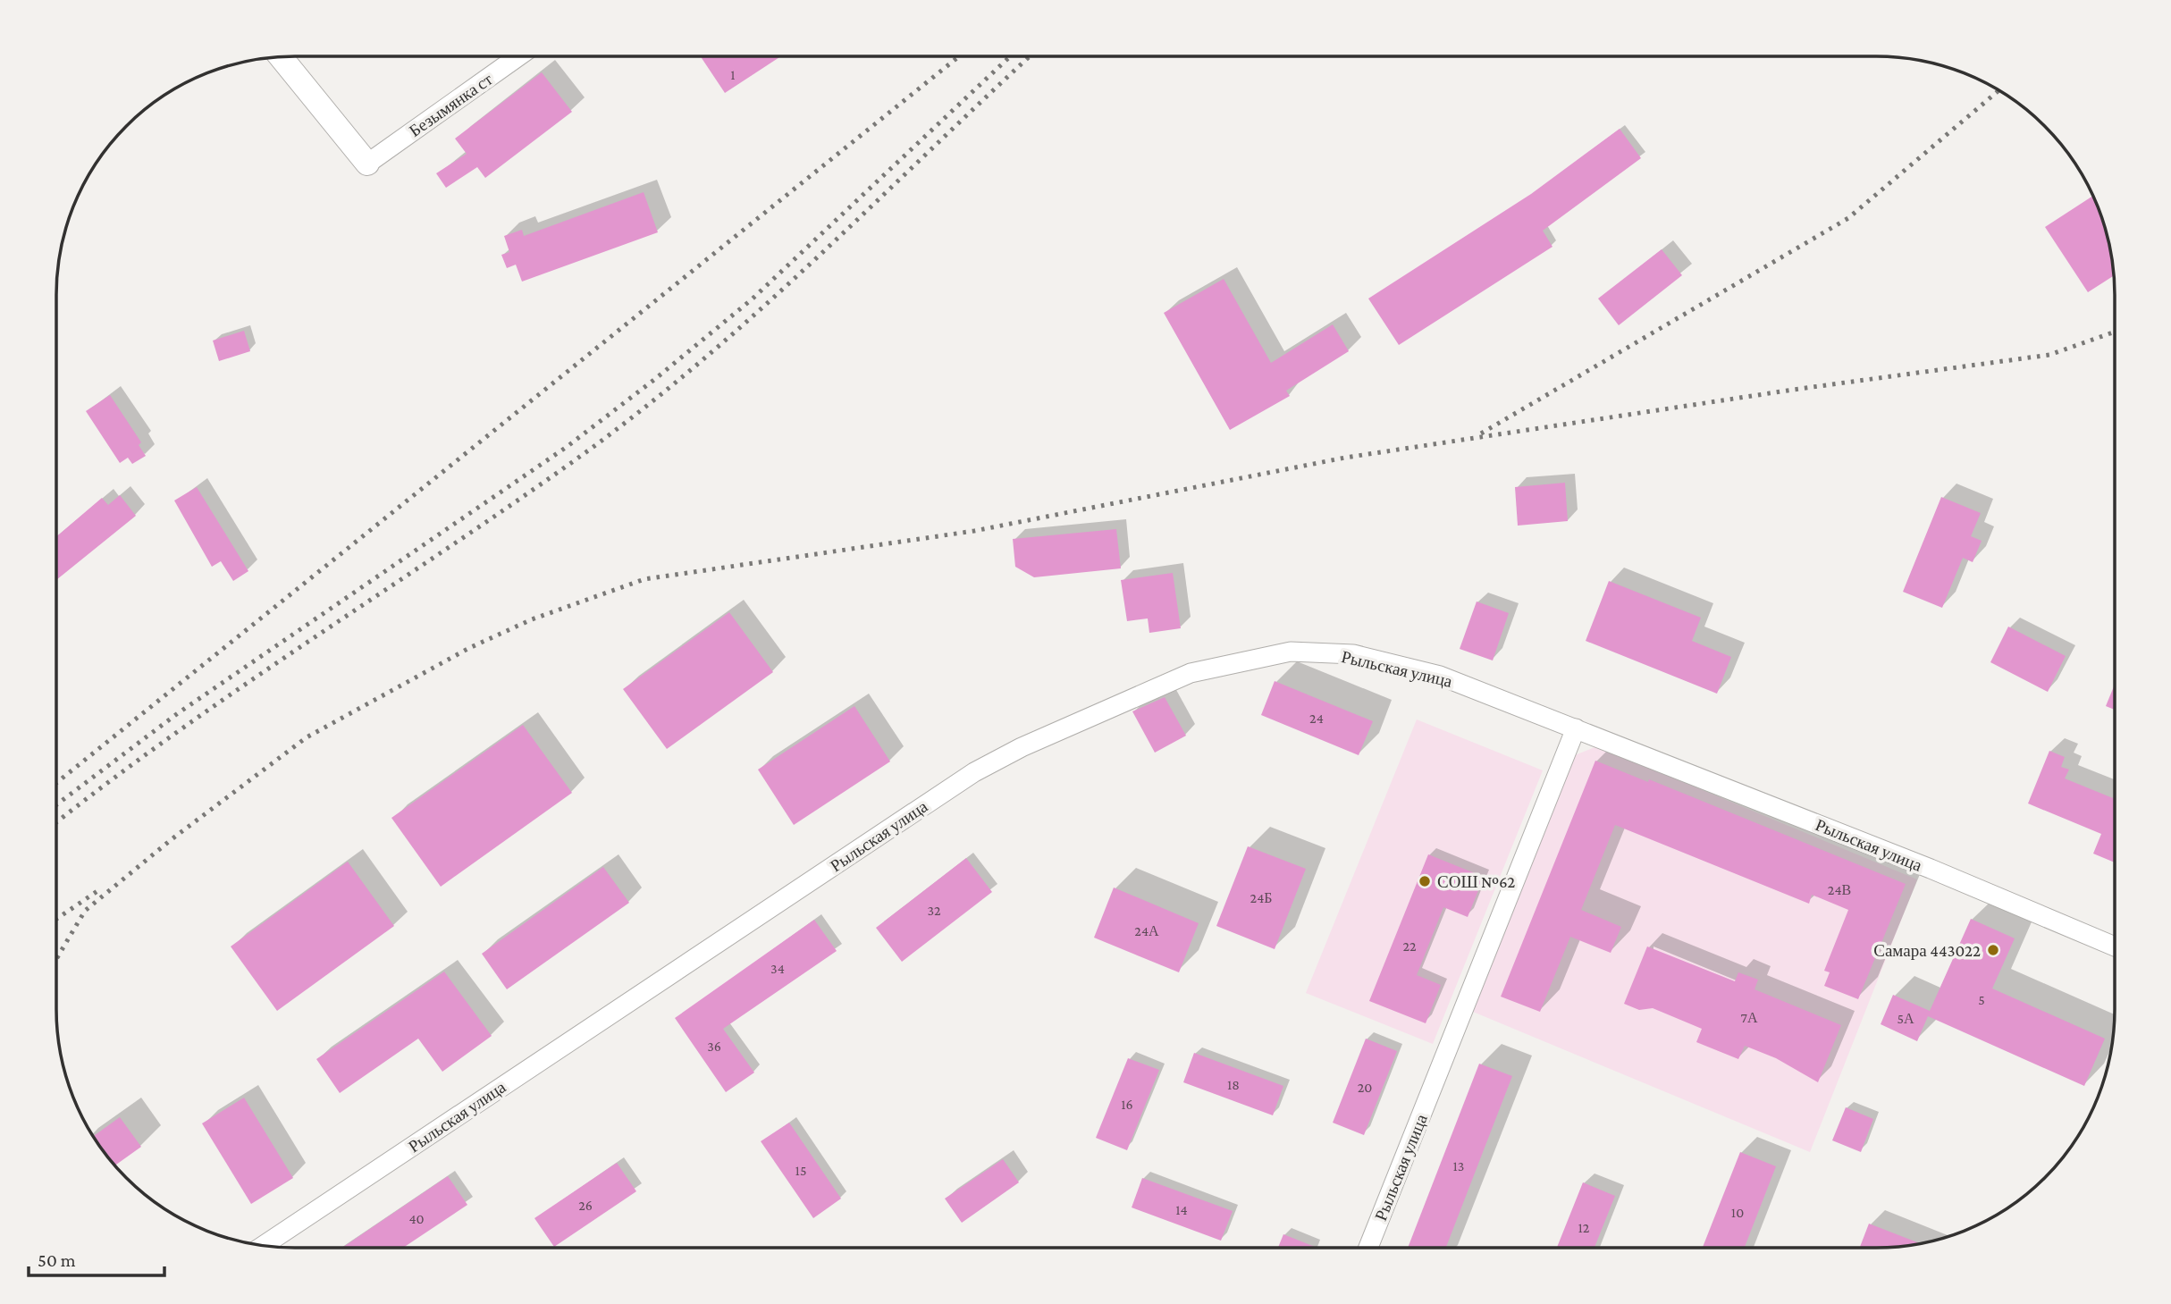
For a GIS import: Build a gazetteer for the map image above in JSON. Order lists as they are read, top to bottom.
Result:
{
  "streets": {
    "street": ["Безымянка ст", "Рыльская улица"]
  },
  "places": ["СОШ №62", "Самара 443022"],
  "house_numbers": [
    "1",
    "24",
    "24В",
    "24Б",
    "32",
    "24А",
    "22",
    "34",
    "5",
    "7А",
    "5А",
    "36",
    "18",
    "20",
    "16",
    "13",
    "15",
    "26",
    "14",
    "10",
    "40",
    "12"
  ],
  "scale_bar": "50 m"
}
